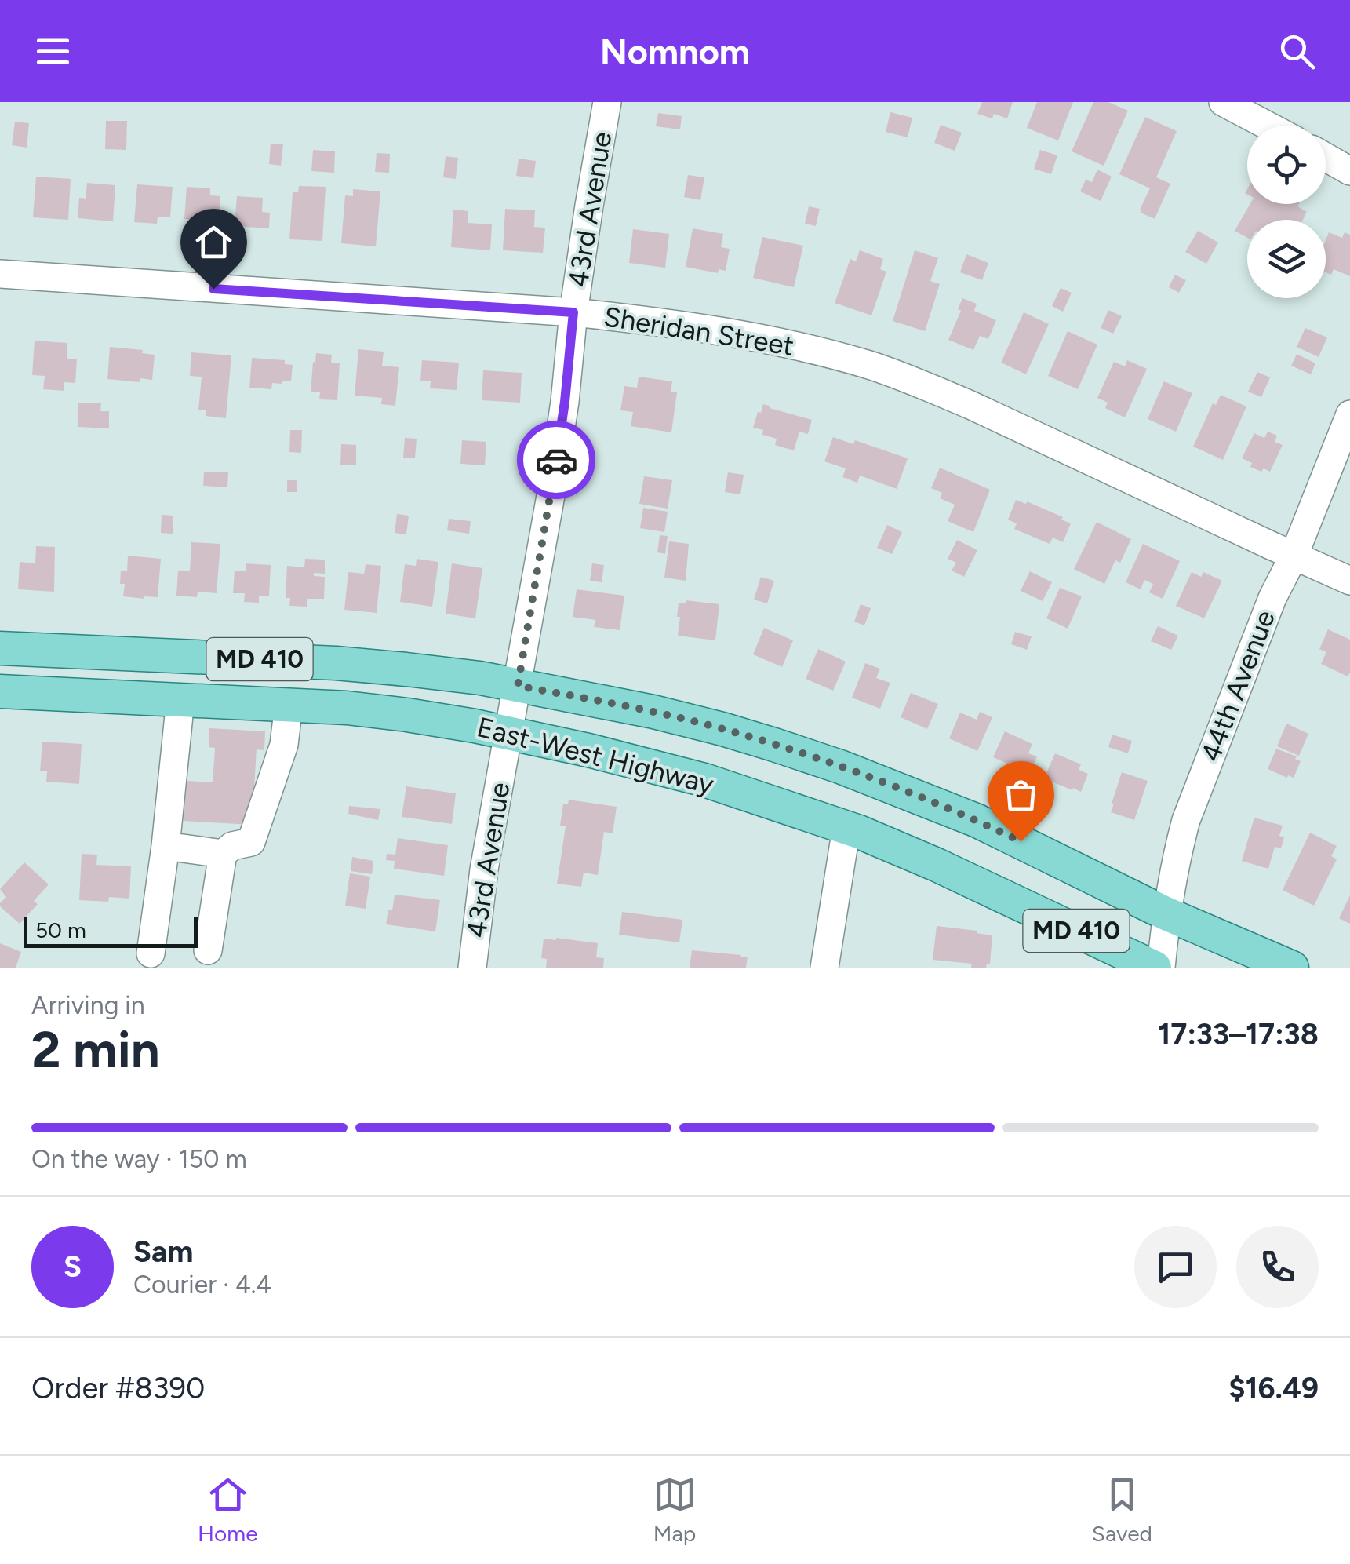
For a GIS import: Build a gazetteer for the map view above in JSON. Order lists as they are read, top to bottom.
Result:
{
  "streets": {
    "main road": ["MD 410", "East-West Highway"],
    "street": ["43rd Avenue", "Sheridan Street", "44th Avenue"]
  },
  "crossings": [
    ["43rd Avenue", "Sheridan Street"],
    ["43rd Avenue", "East-West Highway"],
    ["Sheridan Street", "44th Avenue"],
    ["44th Avenue", "East-West Highway"]
  ],
  "scale_bar": "50 m",
  "page": {
    "header": "Nomnom",
    "scale": "50 m",
    "heading": ["2 min", "Arriving in", "17:33–17:38"],
    "panel": [
      "Sam",
      "Courier · 4.4",
      "Order #8390",
      "$16.49"
    ],
    "bar": "On the way · 150 m",
    "round": "S",
    "tabs": ["Home", "Map", "Saved"]
  }
}
